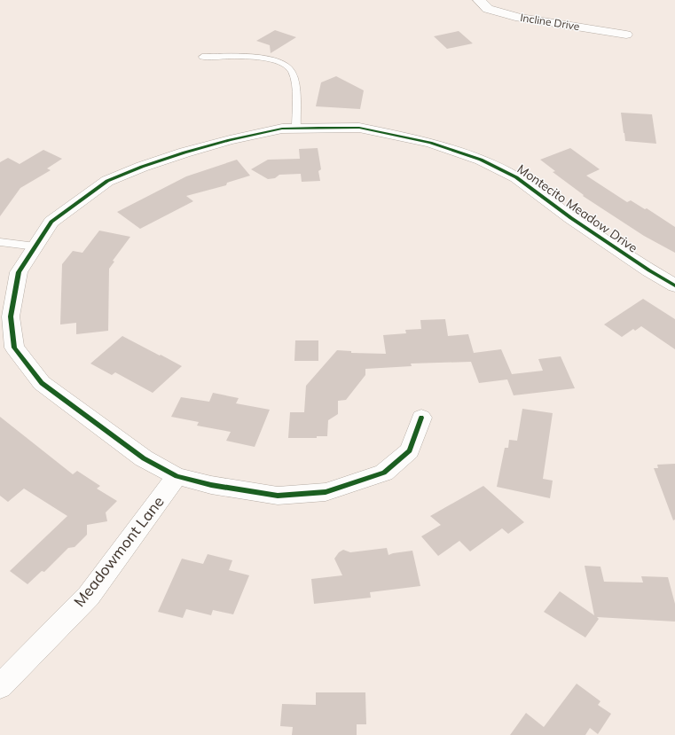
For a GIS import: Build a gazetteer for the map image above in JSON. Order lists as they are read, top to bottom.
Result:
{
  "streets": {
    "street": ["Incline Drive", "Montecito Meadow Drive", "Meadowmont Lane"]
  },
  "crossings": [
    ["Montecito Meadow Drive", "Meadowmont Lane"]
  ]
}
